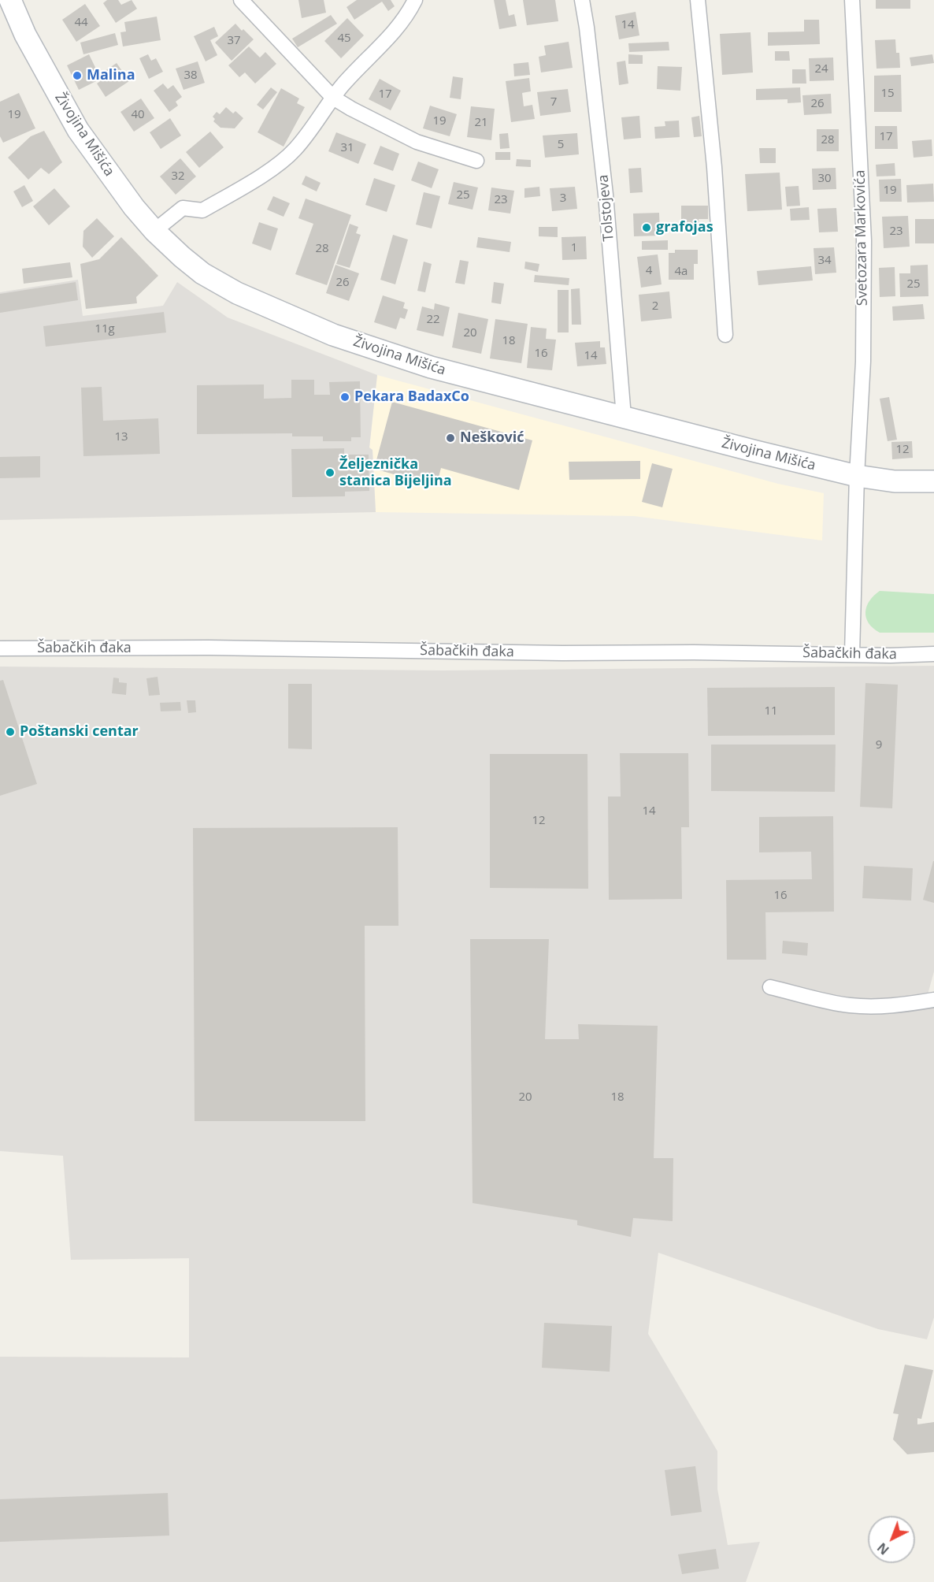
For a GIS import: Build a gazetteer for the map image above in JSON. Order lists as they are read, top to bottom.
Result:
{
  "streets": {
    "main road": ["Živojina Mišića"],
    "street": ["Tolstojeva", "Svetozara Markovića", "Šabačkih đaka"]
  },
  "crossings": [
    ["Živojina Mišića", "Tolstojeva"],
    ["Živojina Mišića", "Svetozara Markovića"],
    ["Svetozara Markovića", "Šabačkih đaka"]
  ],
  "places": [
    "Malina",
    "grafojas",
    "Pekara BadaxCo",
    "Nešković",
    "Željeznička stanica Bijeljina",
    "Poštanski centar"
  ],
  "house_numbers": [
    "44",
    "14",
    "45",
    "37",
    "24",
    "38",
    "15",
    "17",
    "7",
    "26",
    "19",
    "40",
    "19",
    "21",
    "17",
    "28",
    "5",
    "31",
    "32",
    "30",
    "19",
    "25",
    "3",
    "23",
    "23",
    "1",
    "28",
    "34",
    "4",
    "4a",
    "26",
    "25",
    "2",
    "22",
    "11g",
    "20",
    "18",
    "16",
    "14",
    "13",
    "12",
    "11",
    "9",
    "14",
    "12",
    "16",
    "20",
    "18"
  ],
  "north": "bottom left"
}
